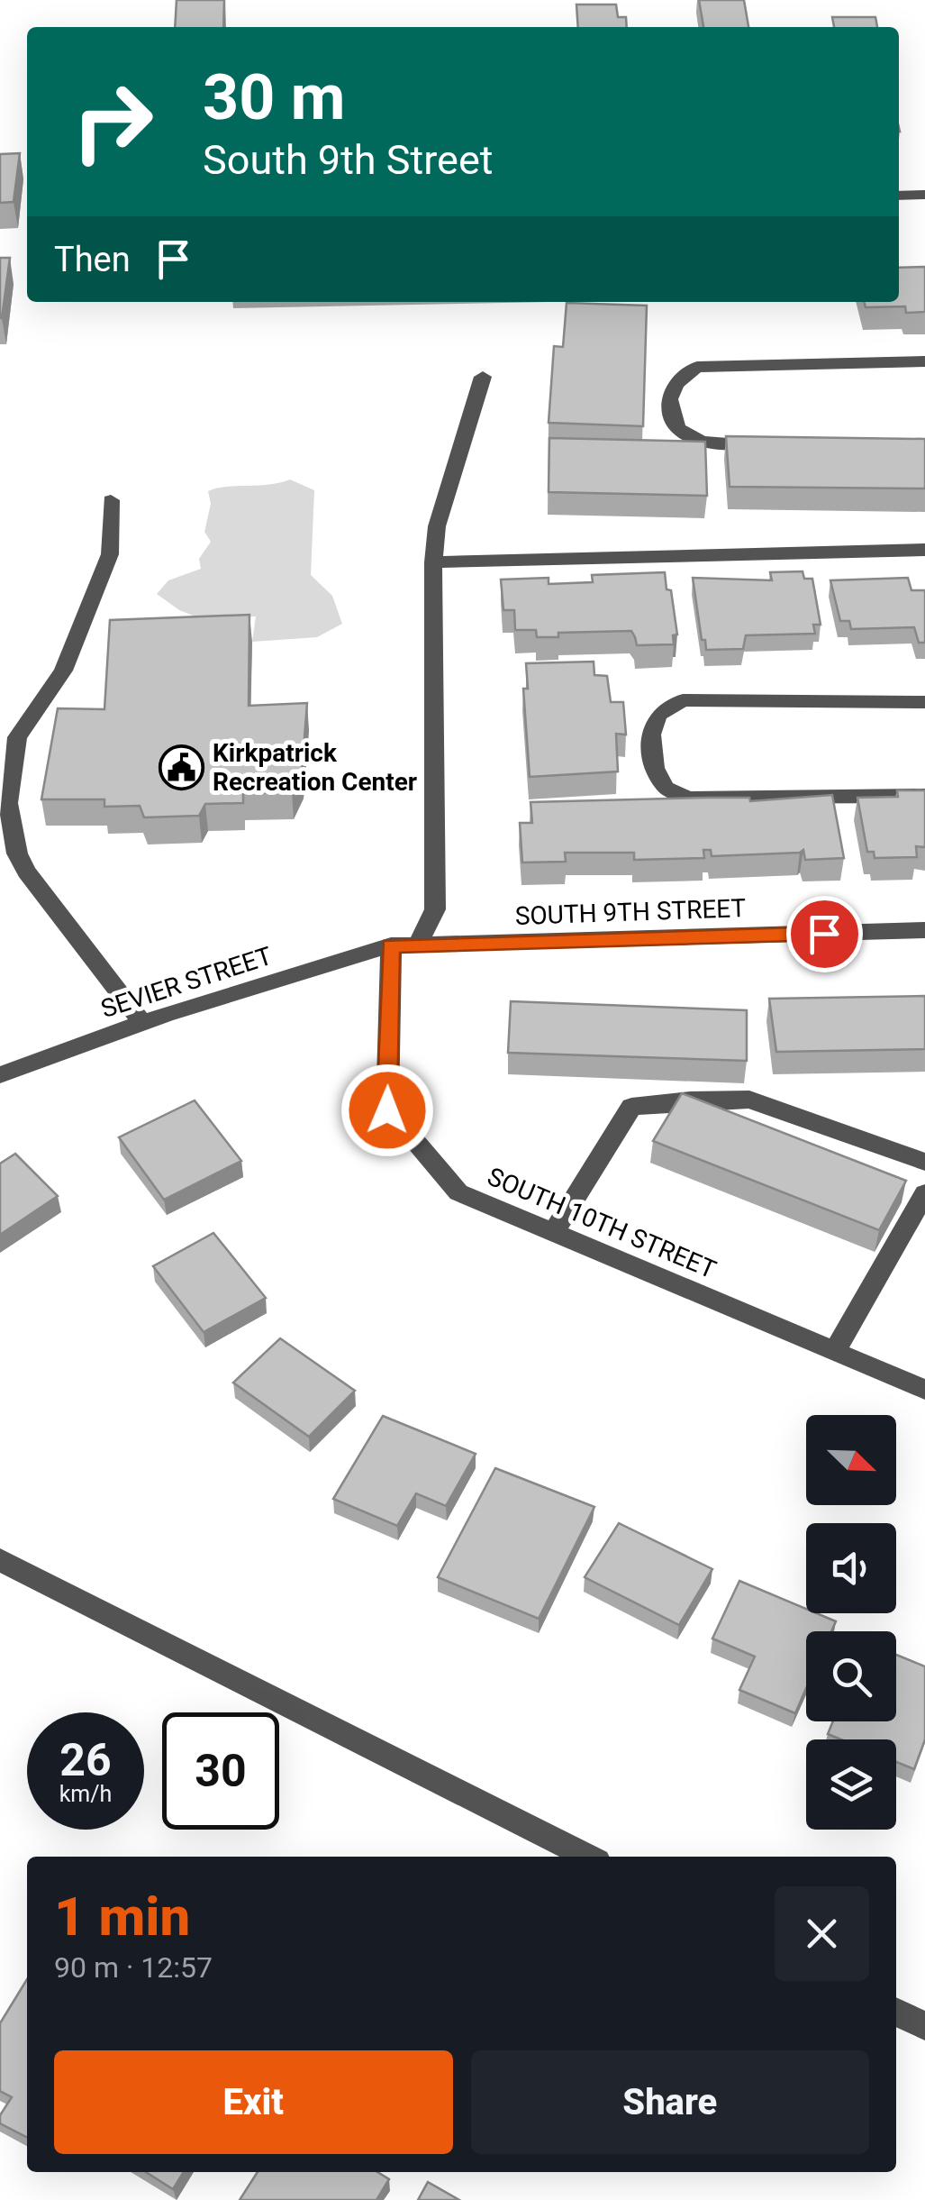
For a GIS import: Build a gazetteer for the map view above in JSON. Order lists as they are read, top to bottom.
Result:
{
  "streets": {
    "street": ["SOUTH 9TH STREET", "SEVIER STREET", "SOUTH 10TH STREET"]
  },
  "crossings": [
    ["SOUTH 9TH STREET", "SEVIER STREET"],
    ["SOUTH 9TH STREET", "SOUTH 10TH STREET"],
    ["SEVIER STREET", "SOUTH 10TH STREET"]
  ],
  "places": {
    "public building": ["Kirkpatrick Recreation Center"]
  },
  "north": "bottom right",
  "page": {
    "turn": ["30 m", "South 9th Street"],
    "then": "Then",
    "speed": "26 km/h",
    "limit": "30",
    "heading": ["1 min", "90 m · 12:57"],
    "buttons": ["Exit", "Share"]
  }
}
